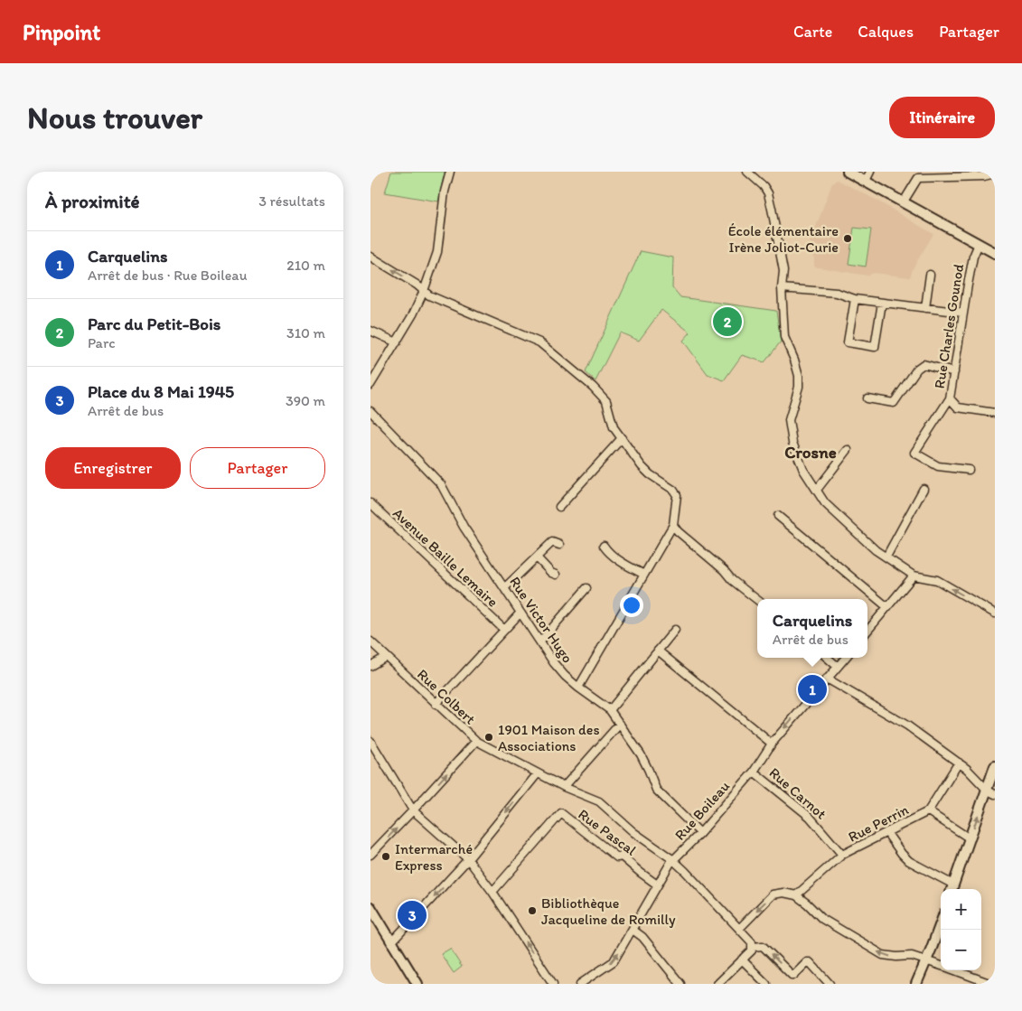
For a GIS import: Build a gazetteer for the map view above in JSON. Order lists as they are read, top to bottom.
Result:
{
  "streets": {
    "street": [
      "Rue Charles Gounod",
      "Avenue Baille Lemaire",
      "Rue Victor Hugo",
      "Rue Colbert",
      "Rue Carnot",
      "Rue Boileau",
      "Rue Perrin",
      "Rue Pascal"
    ]
  },
  "crossings": [
    ["Rue Victor Hugo", "Rue Boileau"],
    ["Rue Colbert", "Rue Boileau"],
    ["Rue Carnot", "Rue Boileau"],
    ["Rue Carnot", "Rue Perrin"],
    ["Rue Boileau", "Rue Pascal"]
  ],
  "districts": ["Crosne"],
  "places": [
    "École élémentaire Irène Joliot-Curie",
    "1901 Maison des Associations",
    "Intermarché Express",
    "Bibliothèque Jacqueline de Romilly"
  ],
  "page": {
    "header": "Pinpoint",
    "nav": ["Carte", "Calques", "Partager"],
    "buttons": [
      "Itinéraire",
      ["Enregistrer", "Partager"]
    ],
    "title": "Nous trouver",
    "heading": ["À proximité", "3 résultats"],
    "list": [
      {
        "mark": "1",
        "name": "Carquelins",
        "note": "Arrêt de bus · Rue Boileau",
        "value": "210 m"
      },
      {
        "mark": "2",
        "name": "Parc du Petit-Bois",
        "note": "Parc",
        "value": "310 m"
      },
      {
        "mark": "3",
        "name": "Place du 8 Mai 1945",
        "note": "Arrêt de bus",
        "value": "390 m"
      }
    ],
    "pins": ["2", "1", "3"],
    "popup": ["Carquelins", "Arrêt de bus"],
    "map_buttons": ["+", "−"]
  }
}
